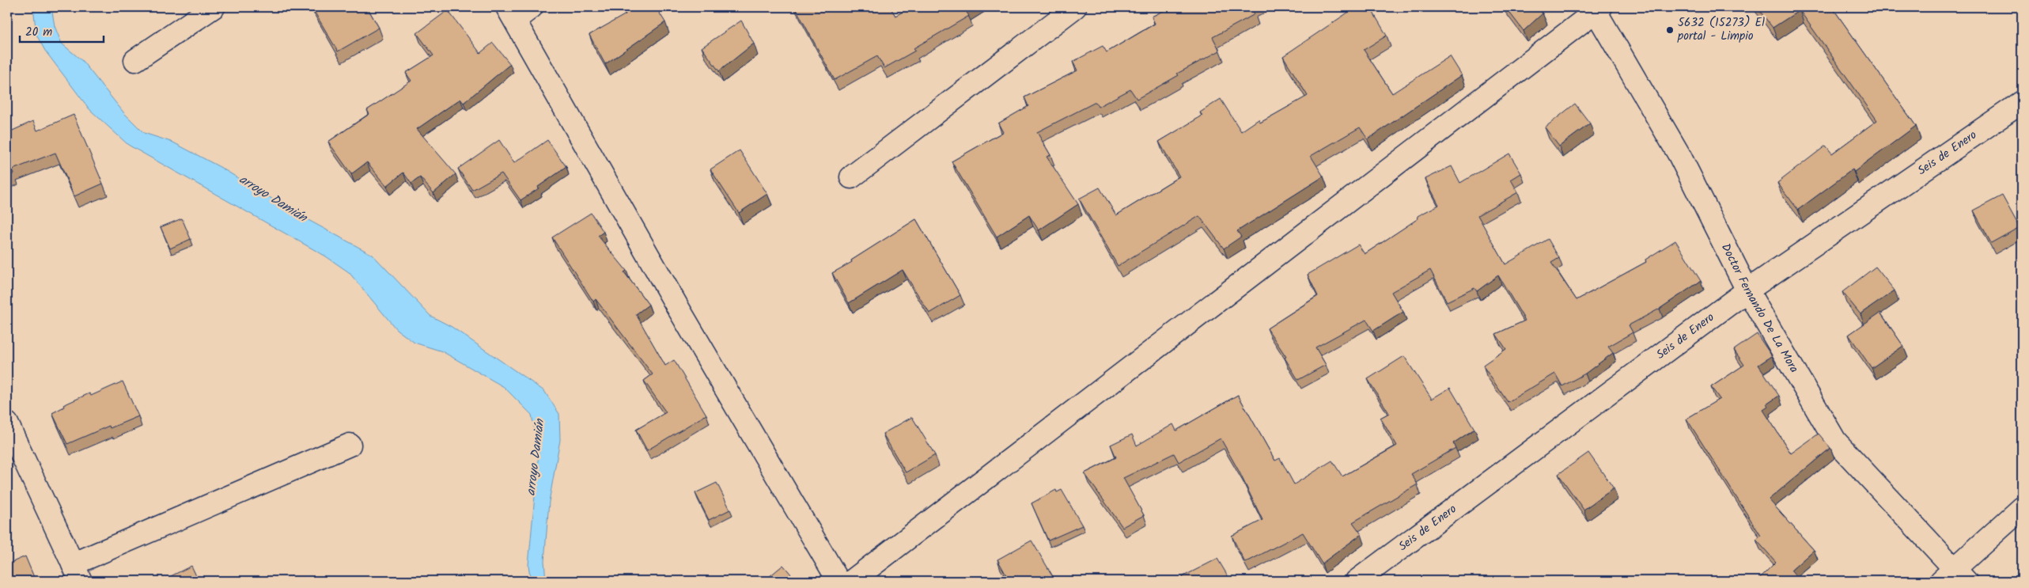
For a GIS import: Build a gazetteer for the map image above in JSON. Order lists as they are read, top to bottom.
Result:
{
  "streets": {
    "street": ["Seis de Enero", "Doctor Fernando De La Mora"]
  },
  "crossings": [
    ["Seis de Enero", "Doctor Fernando De La Mora"]
  ],
  "water": ["arroyo Damián"],
  "places": ["5632 (15273) El portal - Limpio"],
  "scale_bar": "20 m"
}
